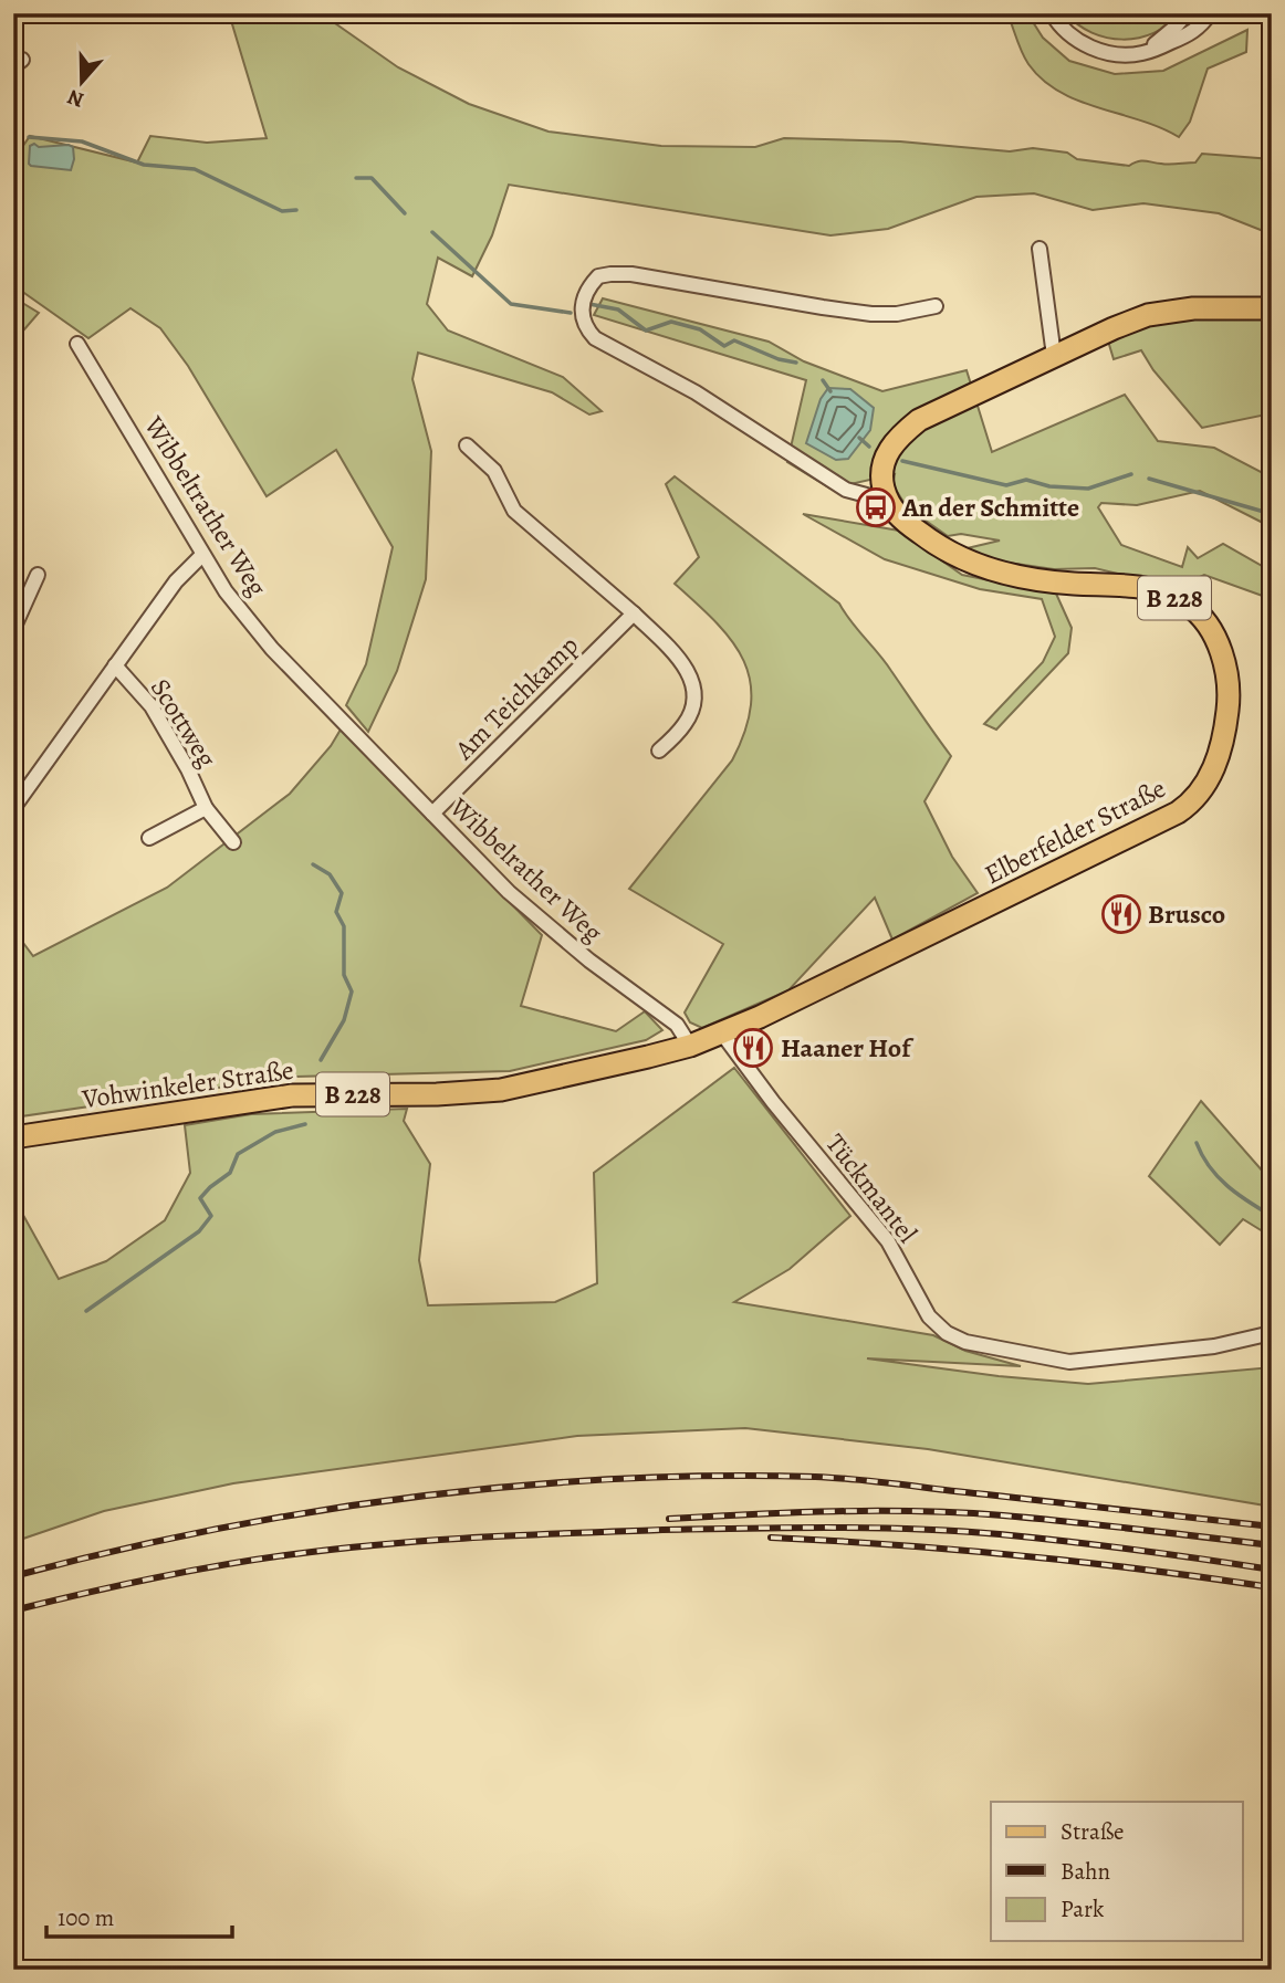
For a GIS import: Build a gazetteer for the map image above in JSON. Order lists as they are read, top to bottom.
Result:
{
  "streets": {
    "main road": ["B 228", "Elberfelder Straße", "Vohwinkeler Straße"],
    "street": [
      "Wibbeltrather Weg",
      "Am Teichkamp",
      "Scottweg",
      "Wibbelrather Weg",
      "Tückmantel"
    ]
  },
  "crossings": [
    ["Wibbeltrather Weg", "Scottweg"],
    ["Wibbeltrather Weg", "Wibbelrather Weg"],
    ["Am Teichkamp", "Wibbelrather Weg"],
    ["Elberfelder Straße", "Wibbelrather Weg"],
    ["Elberfelder Straße", "Vohwinkeler Straße"],
    ["Elberfelder Straße", "Tückmantel"],
    ["Wibbelrather Weg", "Vohwinkeler Straße"]
  ],
  "places": {
    "bus stop": ["An der Schmitte"],
    "restaurant": ["Brusco", "Haaner Hof"]
  },
  "legend": ["Straße", "Bahn", "Park"],
  "scale_bar": "100 m",
  "north": "bottom"
}
